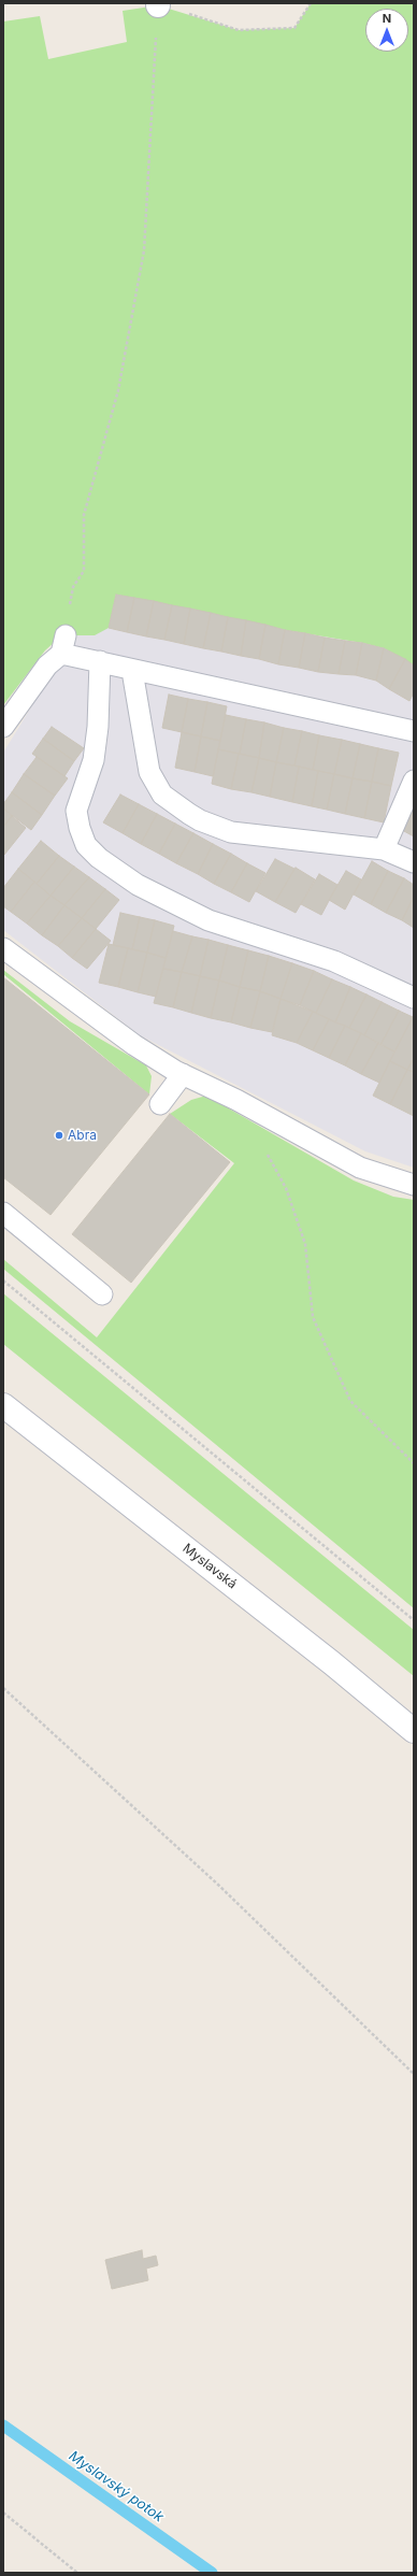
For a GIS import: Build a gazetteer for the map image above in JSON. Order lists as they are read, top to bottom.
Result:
{
  "streets": {
    "street": ["Myslavská"]
  },
  "water": ["Myslavský potok"],
  "places": ["Abra"],
  "north": "top"
}
